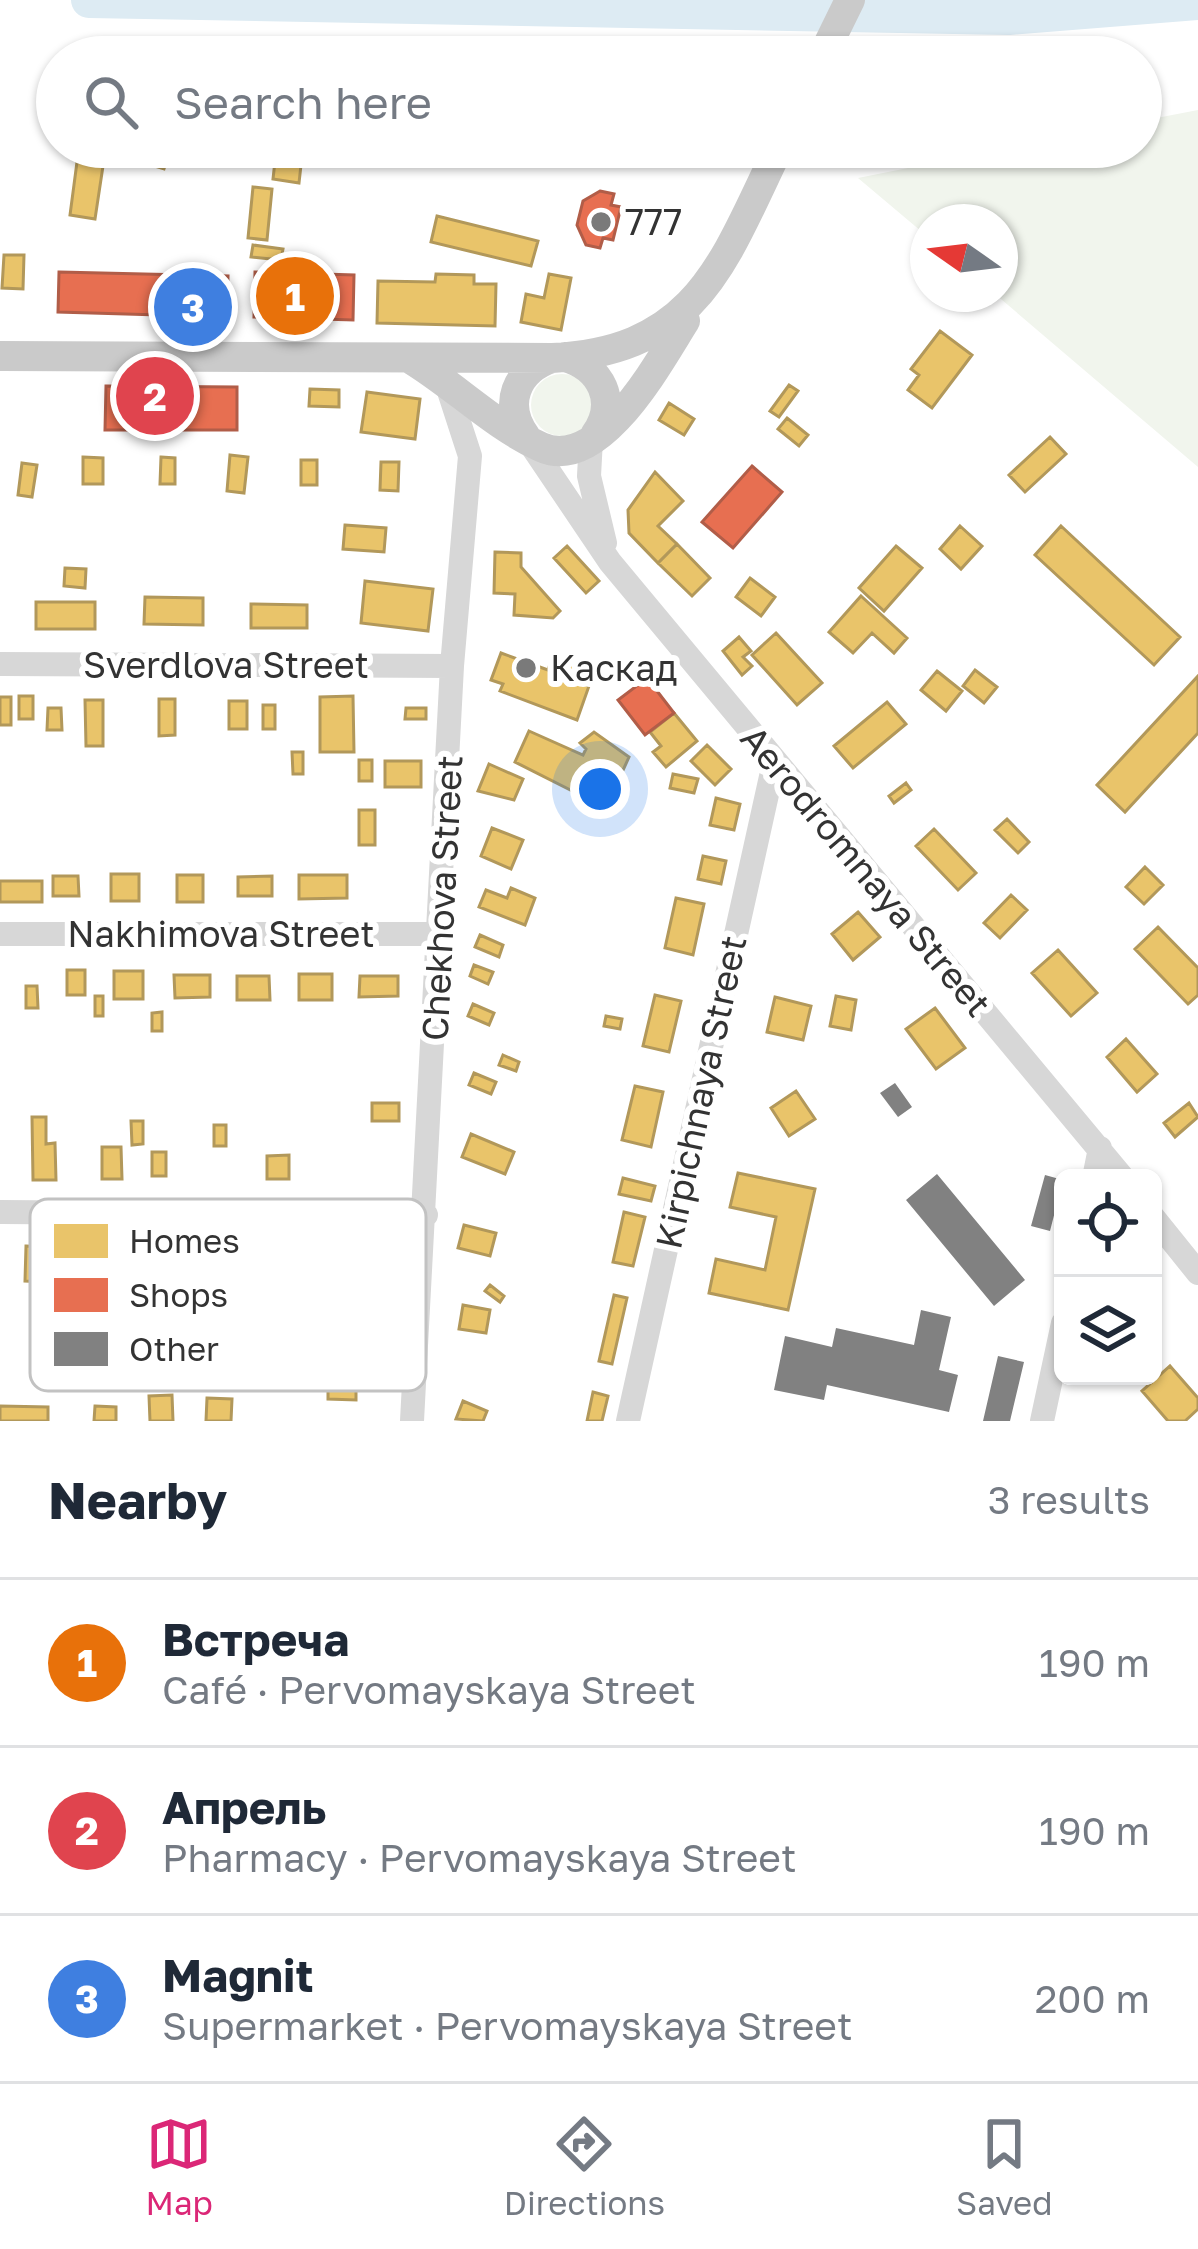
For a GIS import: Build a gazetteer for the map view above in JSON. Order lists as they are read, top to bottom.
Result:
{
  "streets": {
    "street": [
      "Sverdlova Street",
      "Aerodromnaya Street",
      "Chekhova Street",
      "Nakhimova Street",
      "Kirpichnaya Street"
    ]
  },
  "crossings": [
    ["Sverdlova Street", "Chekhova Street"],
    ["Aerodromnaya Street", "Kirpichnaya Street"],
    ["Chekhova Street", "Nakhimova Street"]
  ],
  "places": ["777", "Каскад"],
  "legend": ["Homes", "Shops", "Other"],
  "north": "left",
  "page": {
    "search": "Search here",
    "pins": ["1", "3", "2"],
    "heading": ["Nearby", "3 results"],
    "list": [
      {
        "mark": "1",
        "name": "Встреча",
        "note": "Café · Pervomayskaya Street",
        "value": "190 m"
      },
      {
        "mark": "2",
        "name": "Апрель",
        "note": "Pharmacy · Pervomayskaya Street",
        "value": "190 m"
      },
      {
        "mark": "3",
        "name": "Magnit",
        "note": "Supermarket · Pervomayskaya Street",
        "value": "200 m"
      }
    ],
    "nav": ["Map", "Directions", "Saved"]
  }
}
